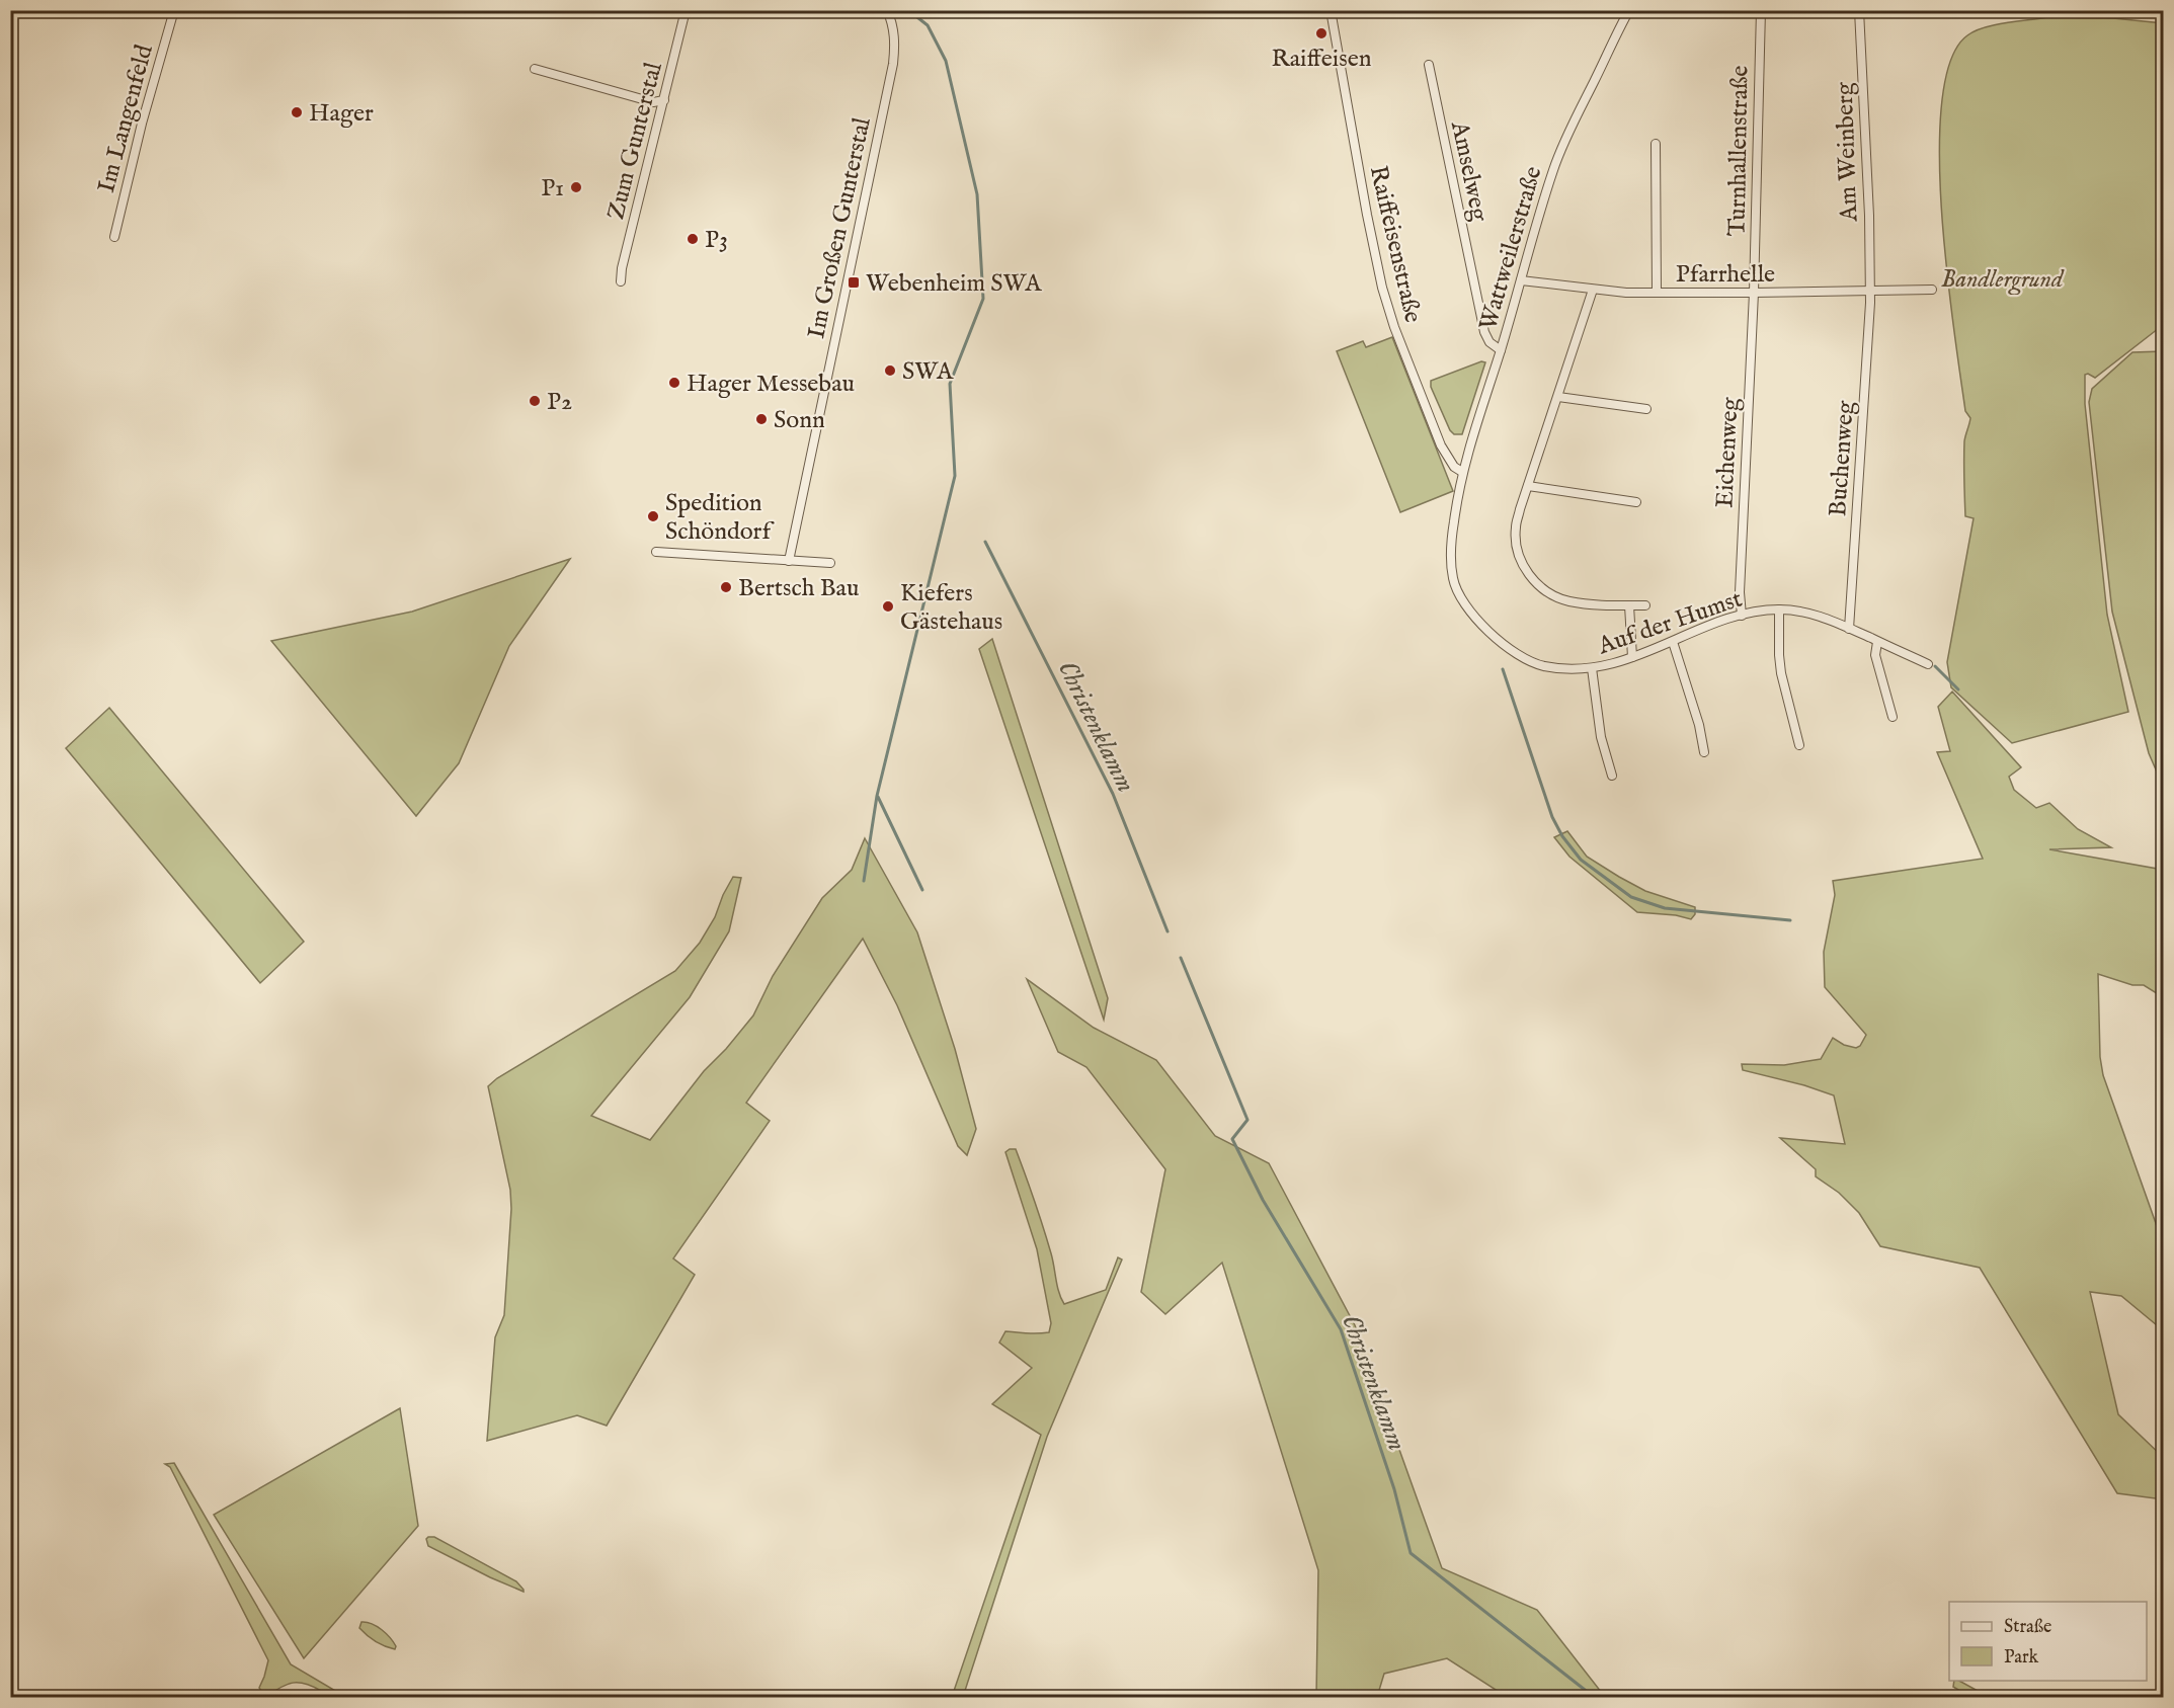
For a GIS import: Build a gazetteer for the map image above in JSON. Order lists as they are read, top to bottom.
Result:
{
  "streets": {
    "street": [
      "Im Langenfeld",
      "Zum Gunterstal",
      "Turnhallenstraße",
      "Am Weinberg",
      "Amselweg",
      "Im Großen Gunterstal",
      "Raiffeisenstraße",
      "Wattweilerstraße",
      "Pfarrhelle",
      "Eichenweg",
      "Buchenweg",
      "Auf der Humst"
    ]
  },
  "crossings": [
    ["Turnhallenstraße", "Pfarrhelle"],
    ["Turnhallenstraße", "Eichenweg"],
    ["Am Weinberg", "Pfarrhelle"],
    ["Am Weinberg", "Buchenweg"],
    ["Amselweg", "Wattweilerstraße"],
    ["Raiffeisenstraße", "Wattweilerstraße"],
    ["Wattweilerstraße", "Pfarrhelle"],
    ["Wattweilerstraße", "Auf der Humst"],
    ["Pfarrhelle", "Eichenweg"],
    ["Pfarrhelle", "Buchenweg"],
    ["Eichenweg", "Auf der Humst"],
    ["Buchenweg", "Auf der Humst"]
  ],
  "water": ["Christenklamm"],
  "parks": ["Bandlergrund"],
  "places": {
    "other": [
      "Raiffeisen",
      "Hager",
      "P1",
      "P3",
      "SWA",
      "Hager Messebau",
      "P2",
      "Sonn",
      "Spedition Schöndorf",
      "Bertsch Bau",
      "Kiefers Gästehaus"
    ],
    "transit": ["Webenheim SWA"]
  },
  "legend": ["Straße", "Park"]
}
